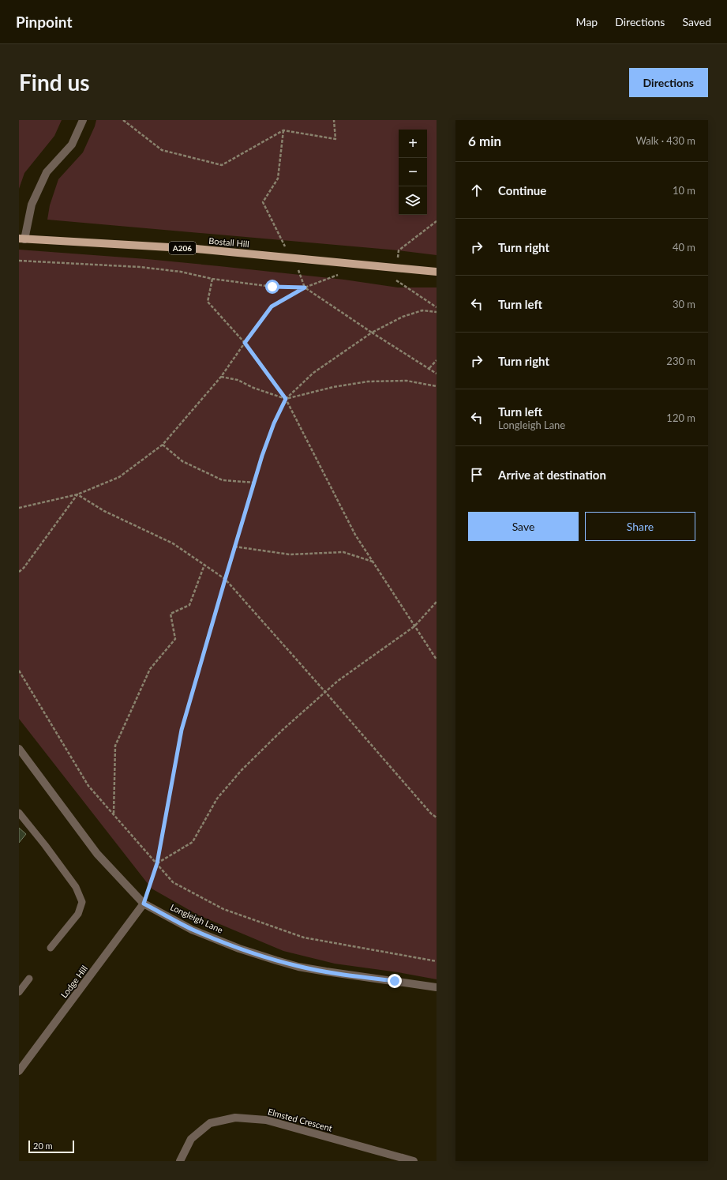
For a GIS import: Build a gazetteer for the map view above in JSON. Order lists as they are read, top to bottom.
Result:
{
  "streets": {
    "main road": ["Bostall Hill", "A206"],
    "street": ["Longleigh Lane", "Lodge Hill", "Elmsted Crescent"]
  },
  "crossings": [
    ["Longleigh Lane", "Lodge Hill"]
  ],
  "scale_bar": "20 m",
  "page": {
    "header": "Pinpoint",
    "nav": ["Map", "Directions", "Saved"],
    "buttons": [
      "Directions",
      ["Save", "Share"]
    ],
    "title": "Find us",
    "heading": ["6 min", "Walk · 430 m"],
    "map_buttons": ["+", "−"],
    "list": [
      ["Continue", "10 m"],
      ["Turn right", "40 m"],
      ["Turn left", "30 m"],
      ["Turn right", "230 m"],
      ["Turn left", "Longleigh Lane", "120 m"],
      "Arrive at destination"
    ],
    "scale": "20 m"
  }
}
